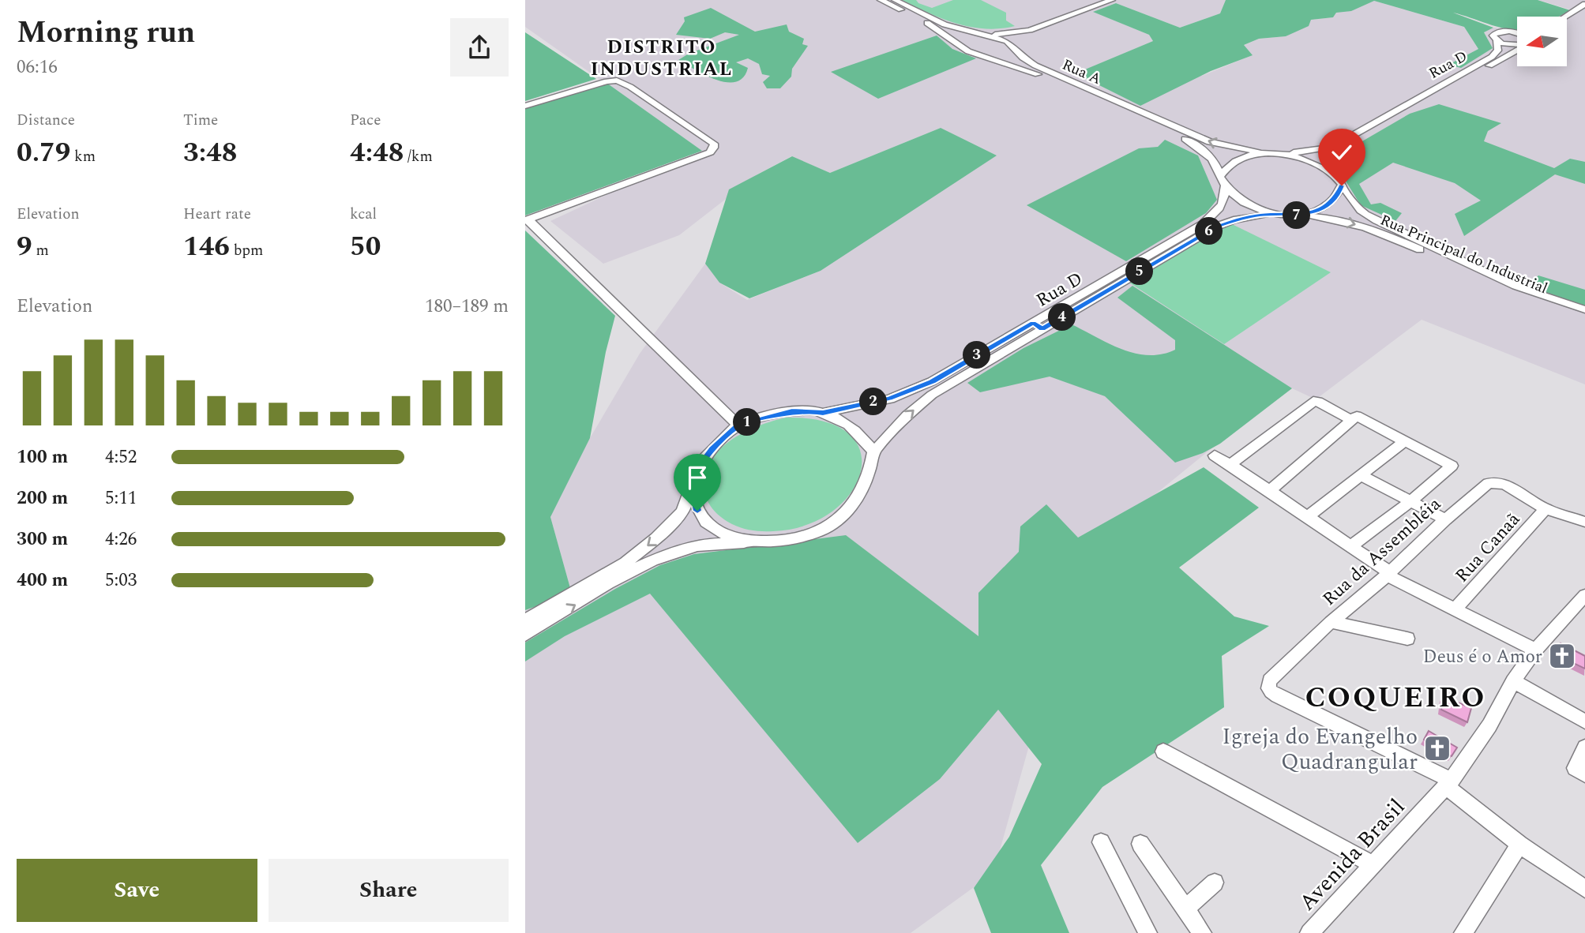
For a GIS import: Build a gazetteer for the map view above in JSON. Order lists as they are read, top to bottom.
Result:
{
  "streets": {
    "street": [
      "Rua D",
      "Rua A",
      "Rua Principal do Industrial",
      "Rua Canaã",
      "Rua da Assembléia",
      "Avenida Brasil"
    ]
  },
  "crossings": [
    ["Rua D", "Rua A"],
    ["Rua D", "Rua Principal do Industrial"],
    ["Rua Canaã", "Rua da Assembléia"],
    ["Rua da Assembléia", "Avenida Brasil"]
  ],
  "districts": ["DISTRITO INDUSTRIAL", "COQUEIRO"],
  "places": {
    "church": ["Deus é o Amor", "Igreja do Evangelho Quadrangular"]
  },
  "north": "left",
  "page": {
    "heading": ["Morning run", "06:16"],
    "stats": [
      ["Distance", "0.79 km"],
      ["Time", "3:48"],
      ["Pace", "4:48 /km"],
      ["Elevation", "9 m"],
      ["Heart rate", "146 bpm"],
      ["kcal", "50"]
    ],
    "pins": [
      "7",
      "6",
      "5",
      "4",
      "3",
      "2",
      "1"
    ],
    "chart": ["Elevation", "180–189 m"],
    "list": [
      {
        "name": "100 m",
        "note": "4:52"
      },
      {
        "name": "200 m",
        "note": "5:11"
      },
      {
        "name": "300 m",
        "note": "4:26"
      },
      {
        "name": "400 m",
        "note": "5:03"
      }
    ],
    "buttons": ["Save", "Share"]
  }
}
